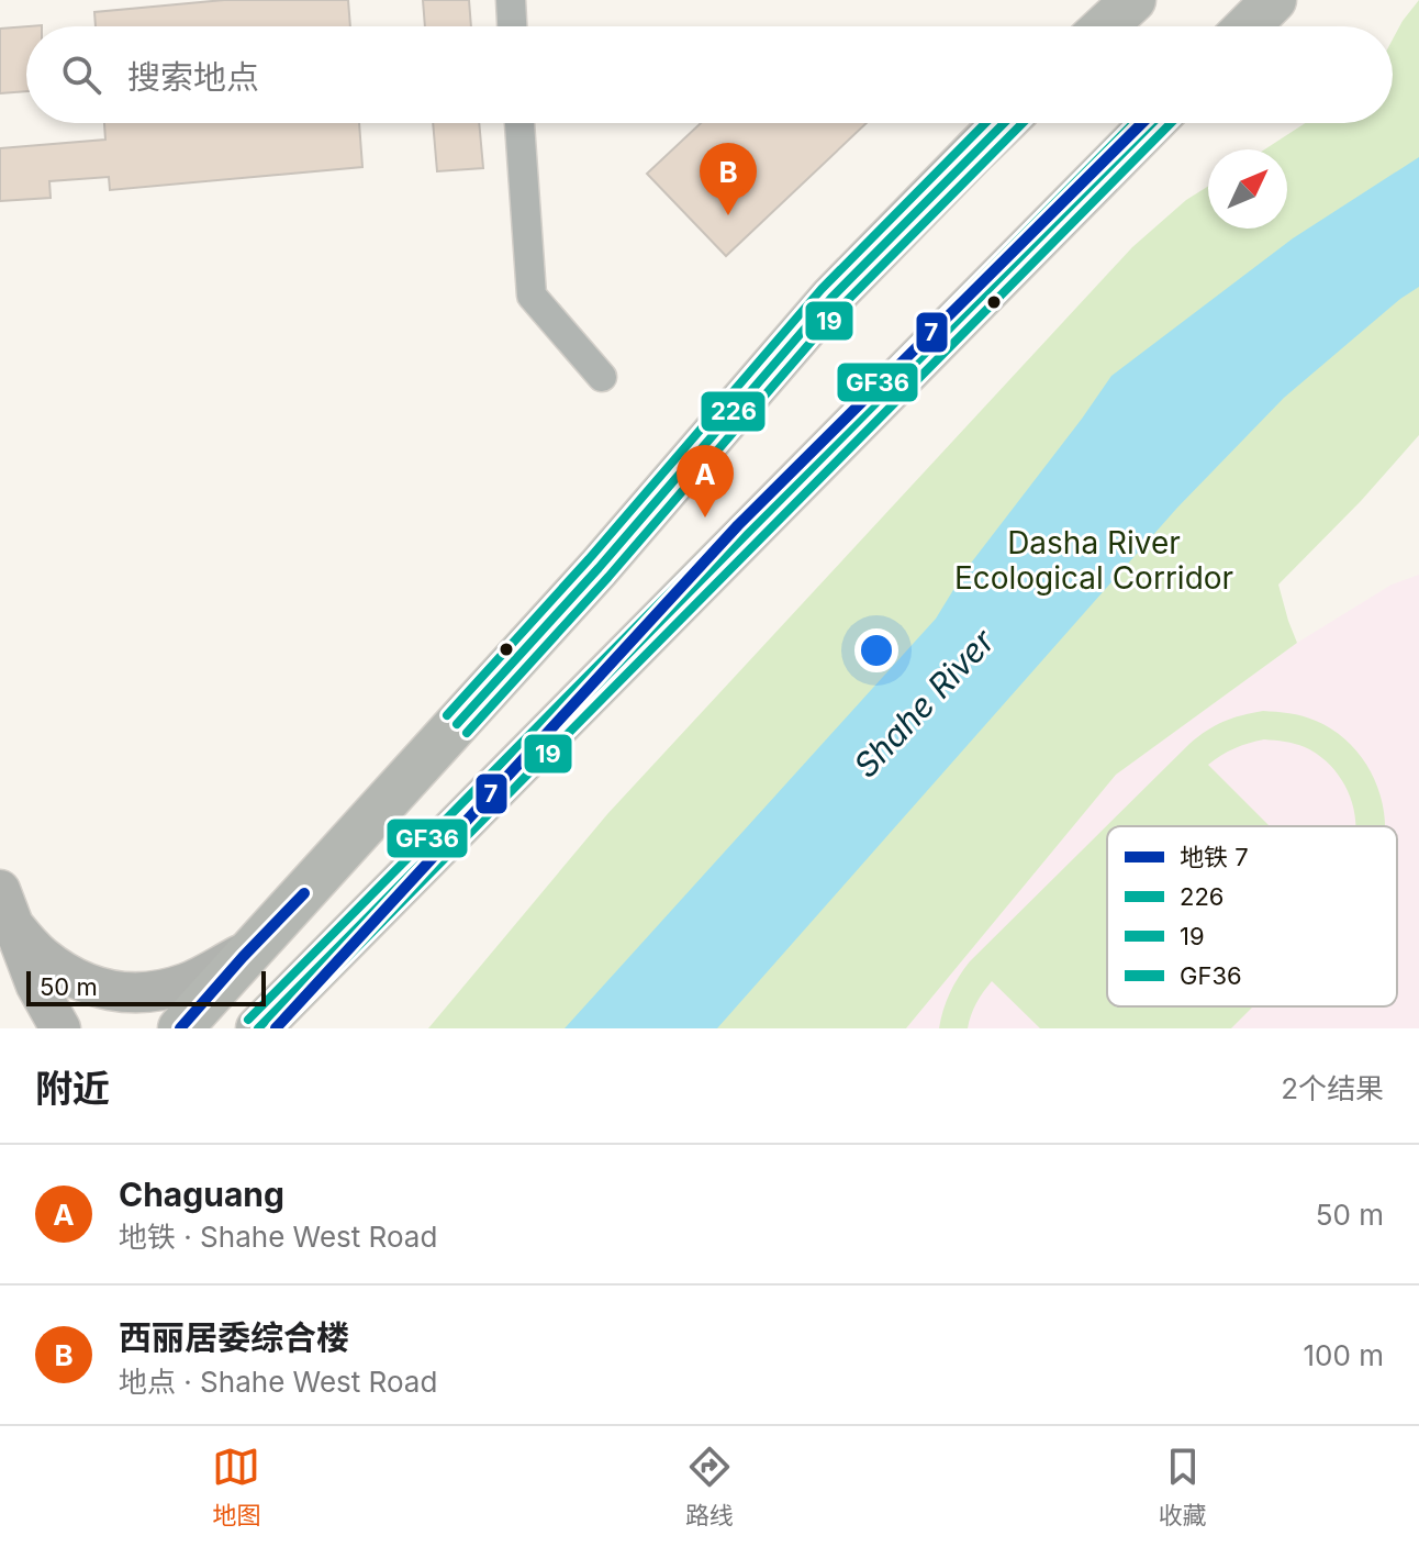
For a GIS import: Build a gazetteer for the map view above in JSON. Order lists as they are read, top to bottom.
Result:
{
  "water": ["Shahe River"],
  "parks": ["Dasha River Ecological Corridor"],
  "lines": [
    "metro line 7",
    "transit line 226",
    "transit line 19",
    "transit line GF36"
  ],
  "legend": [
    "地铁 7",
    "226",
    "19",
    "GF36"
  ],
  "scale_bar": "50 m",
  "north": "top right",
  "page": {
    "search": "搜索地点",
    "pins": ["B", "A"],
    "scale": "50 m",
    "heading": ["附近", "2个结果"],
    "list": [
      {
        "mark": "A",
        "name": "Chaguang",
        "note": "地铁 · Shahe West Road",
        "value": "50 m"
      },
      {
        "mark": "B",
        "name": "西丽居委综合楼",
        "note": "地点 · Shahe West Road",
        "value": "100 m"
      }
    ],
    "nav": ["地图", "路线", "收藏"]
  }
}
